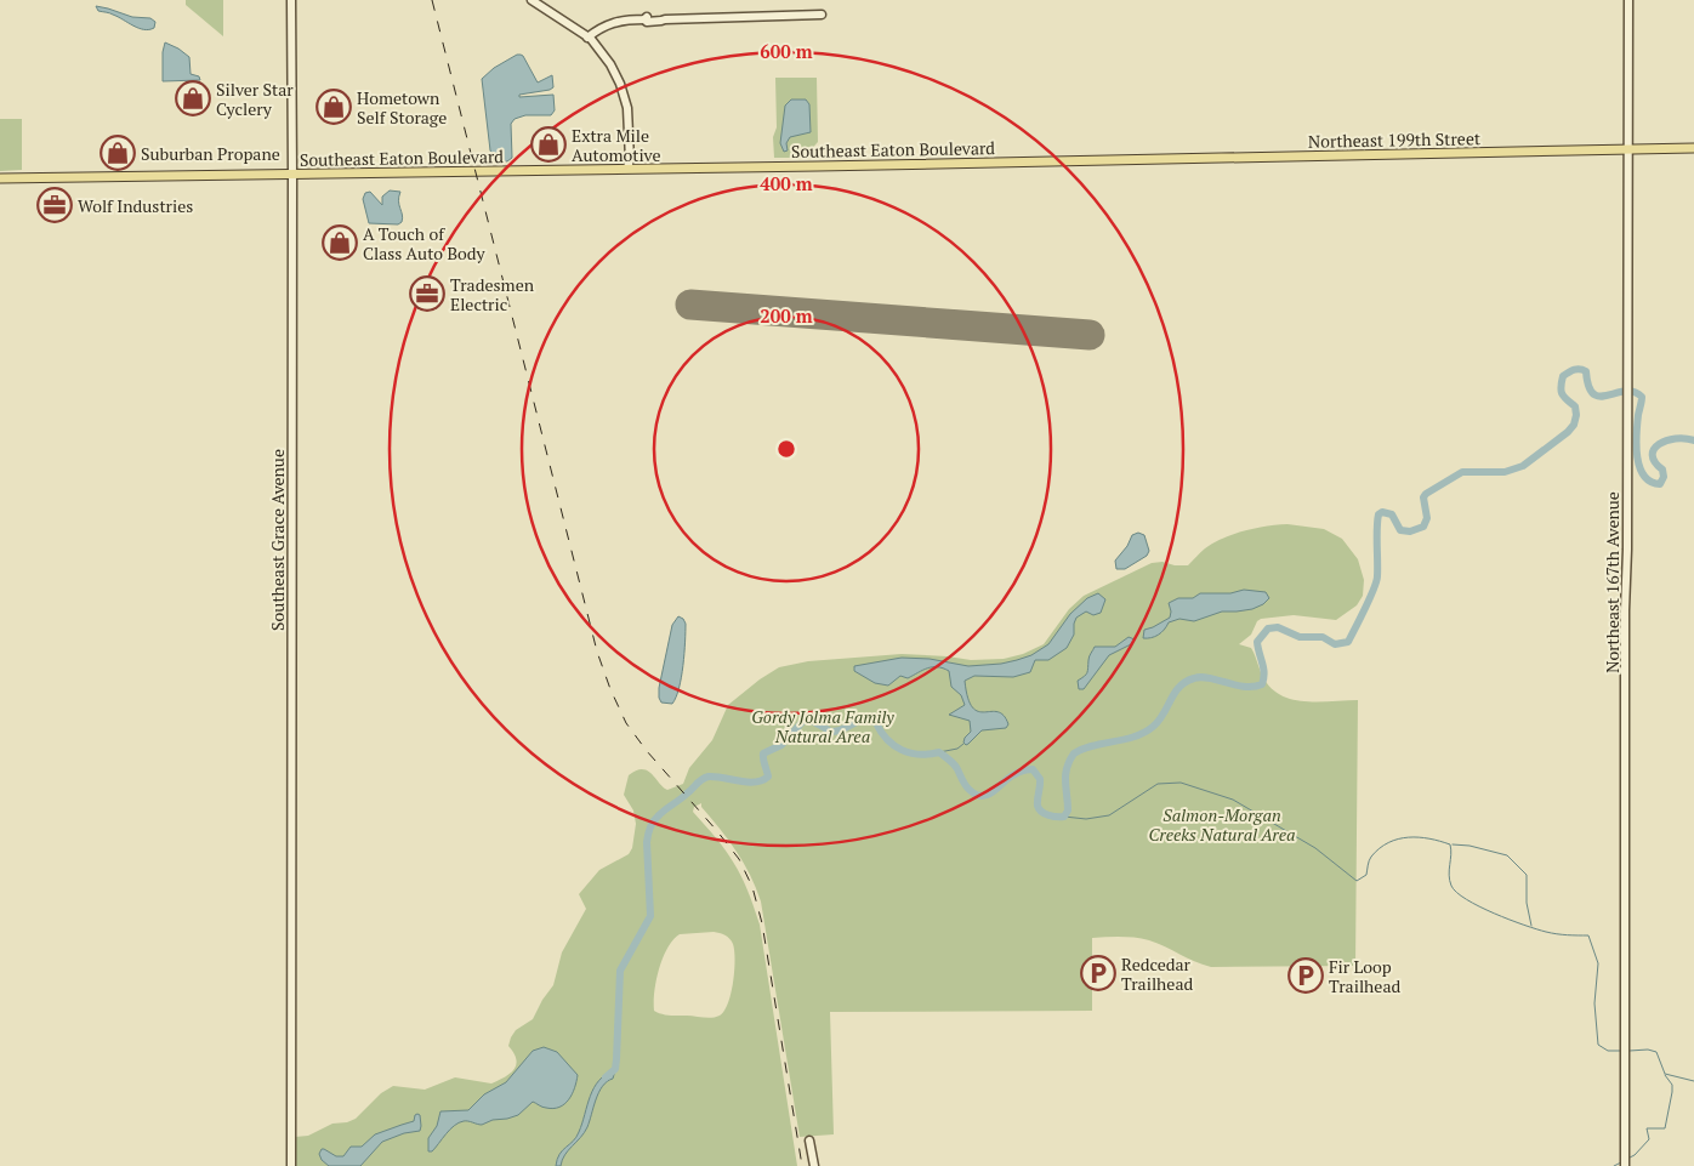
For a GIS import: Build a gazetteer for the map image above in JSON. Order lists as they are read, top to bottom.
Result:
{
  "streets": {
    "main road": ["Northeast 199th Street", "Southeast Eaton Boulevard"],
    "street": ["Southeast Grace Avenue", "Northeast 167th Avenue"]
  },
  "crossings": [
    ["Northeast 199th Street", "Southeast Eaton Boulevard"],
    ["Northeast 199th Street", "Northeast 167th Avenue"],
    ["Southeast Eaton Boulevard", "Southeast Grace Avenue"]
  ],
  "parks": ["Gordy Jolma Family Natural Area", "Salmon-Morgan Creeks Natural Area"],
  "places": {
    "shop": [
      "Silver Star Cyclery",
      "Hometown Self Storage",
      "Extra Mile Automotive",
      "Suburban Propane",
      "A Touch of Class Auto Body"
    ],
    "office": ["Wolf Industries", "Tradesmen Electric"],
    "parking": ["Redcedar Trailhead", "Fir Loop Trailhead"]
  },
  "rings": ["600 m", "400 m", "200 m"]
}
